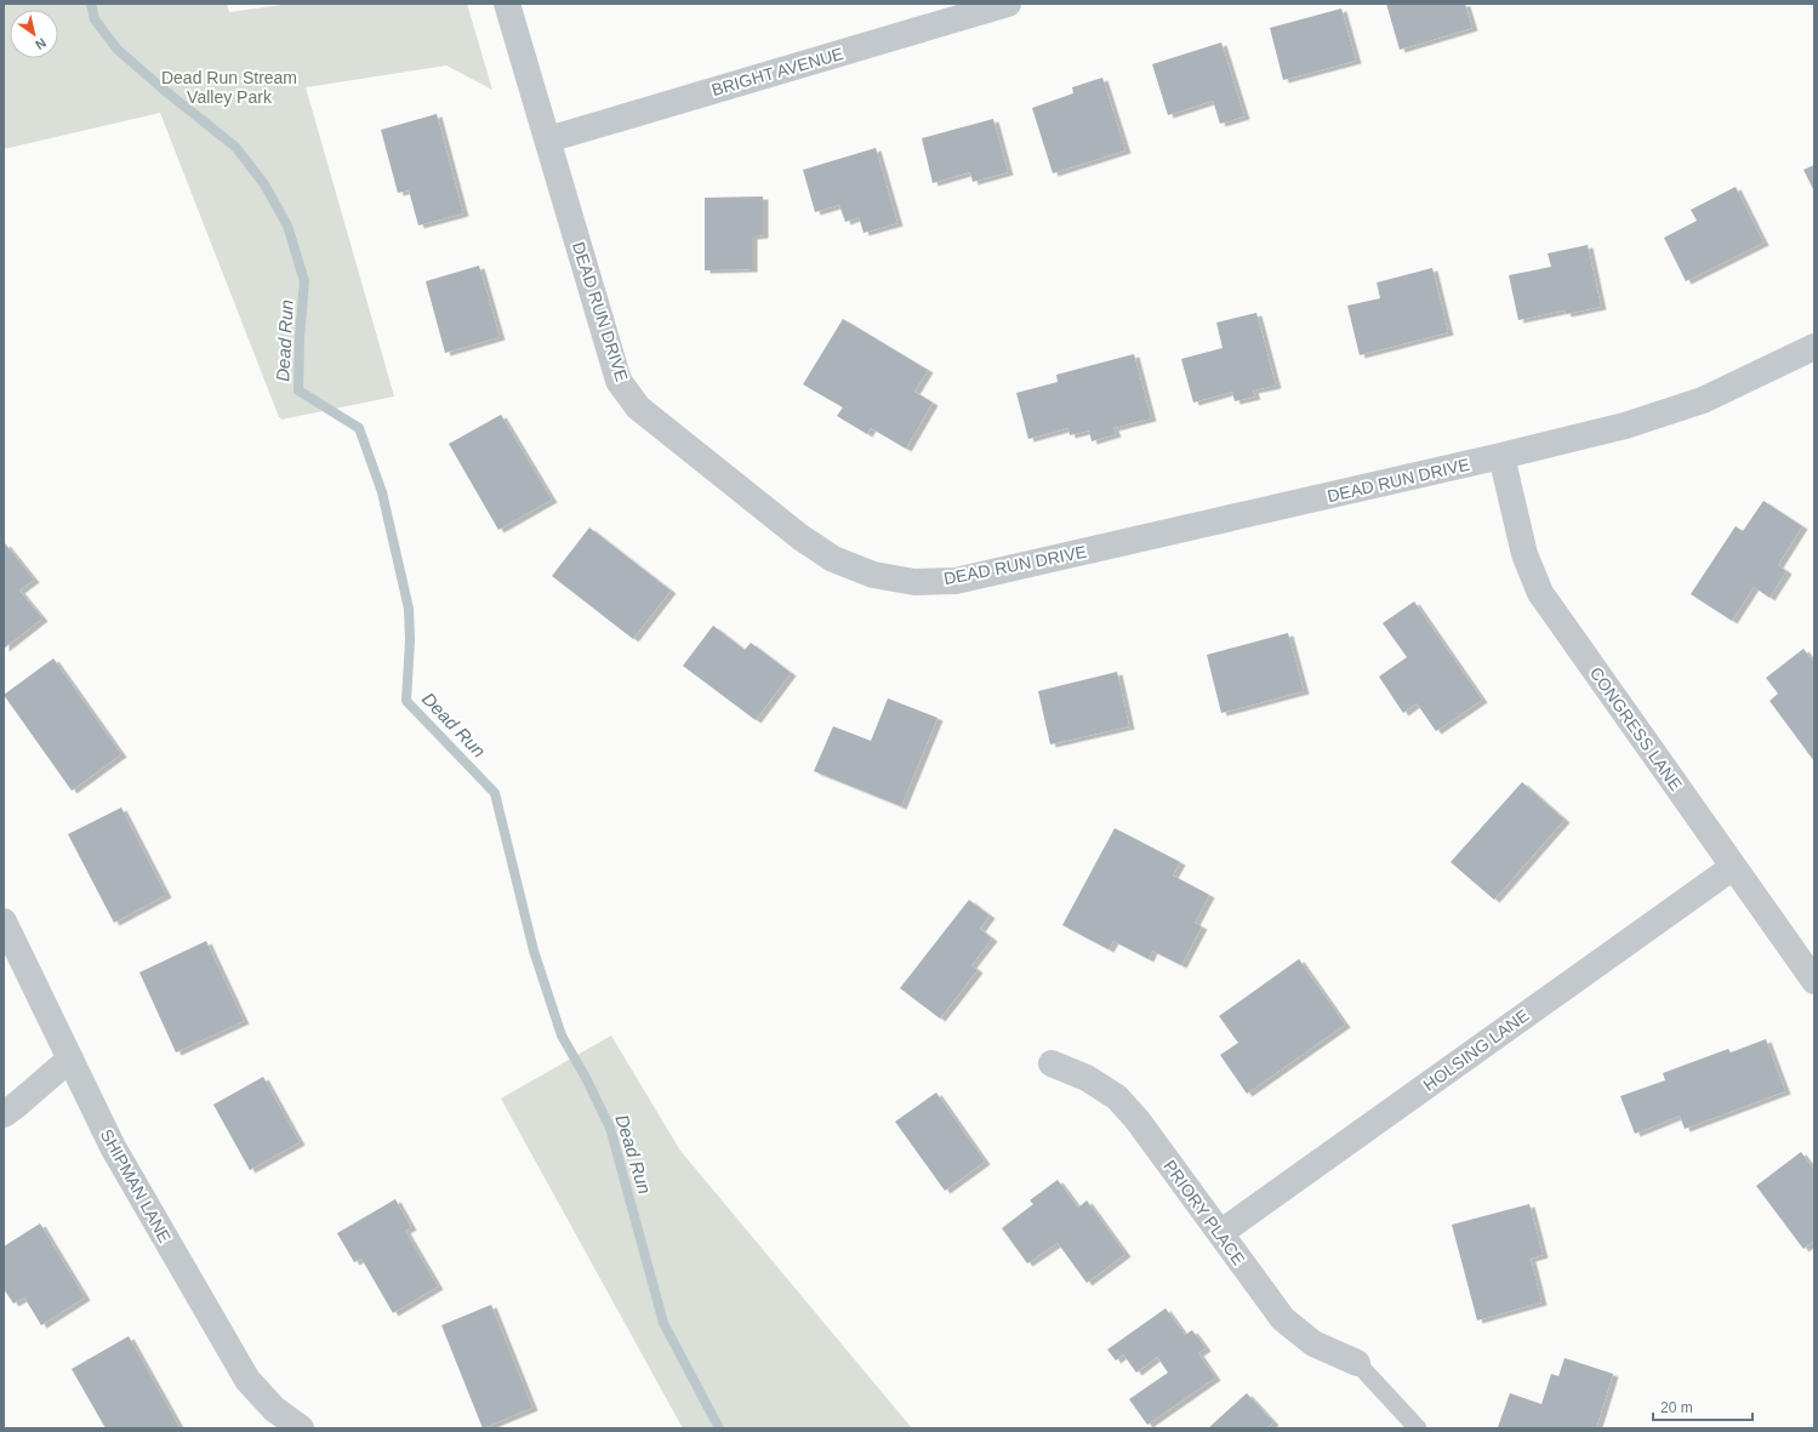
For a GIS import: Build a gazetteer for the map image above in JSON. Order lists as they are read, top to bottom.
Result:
{
  "streets": {
    "street": [
      "BRIGHT AVENUE",
      "DEAD RUN DRIVE",
      "CONGRESS LANE",
      "HOLSING LANE",
      "SHIPMAN LANE",
      "PRIORY PLACE"
    ]
  },
  "crossings": [
    ["BRIGHT AVENUE", "DEAD RUN DRIVE"],
    ["DEAD RUN DRIVE", "CONGRESS LANE"],
    ["CONGRESS LANE", "HOLSING LANE"],
    ["HOLSING LANE", "PRIORY PLACE"]
  ],
  "water": ["Dead Run"],
  "parks": ["Dead Run Stream Valley Park"],
  "scale_bar": "20 m",
  "north": "bottom right"
}
